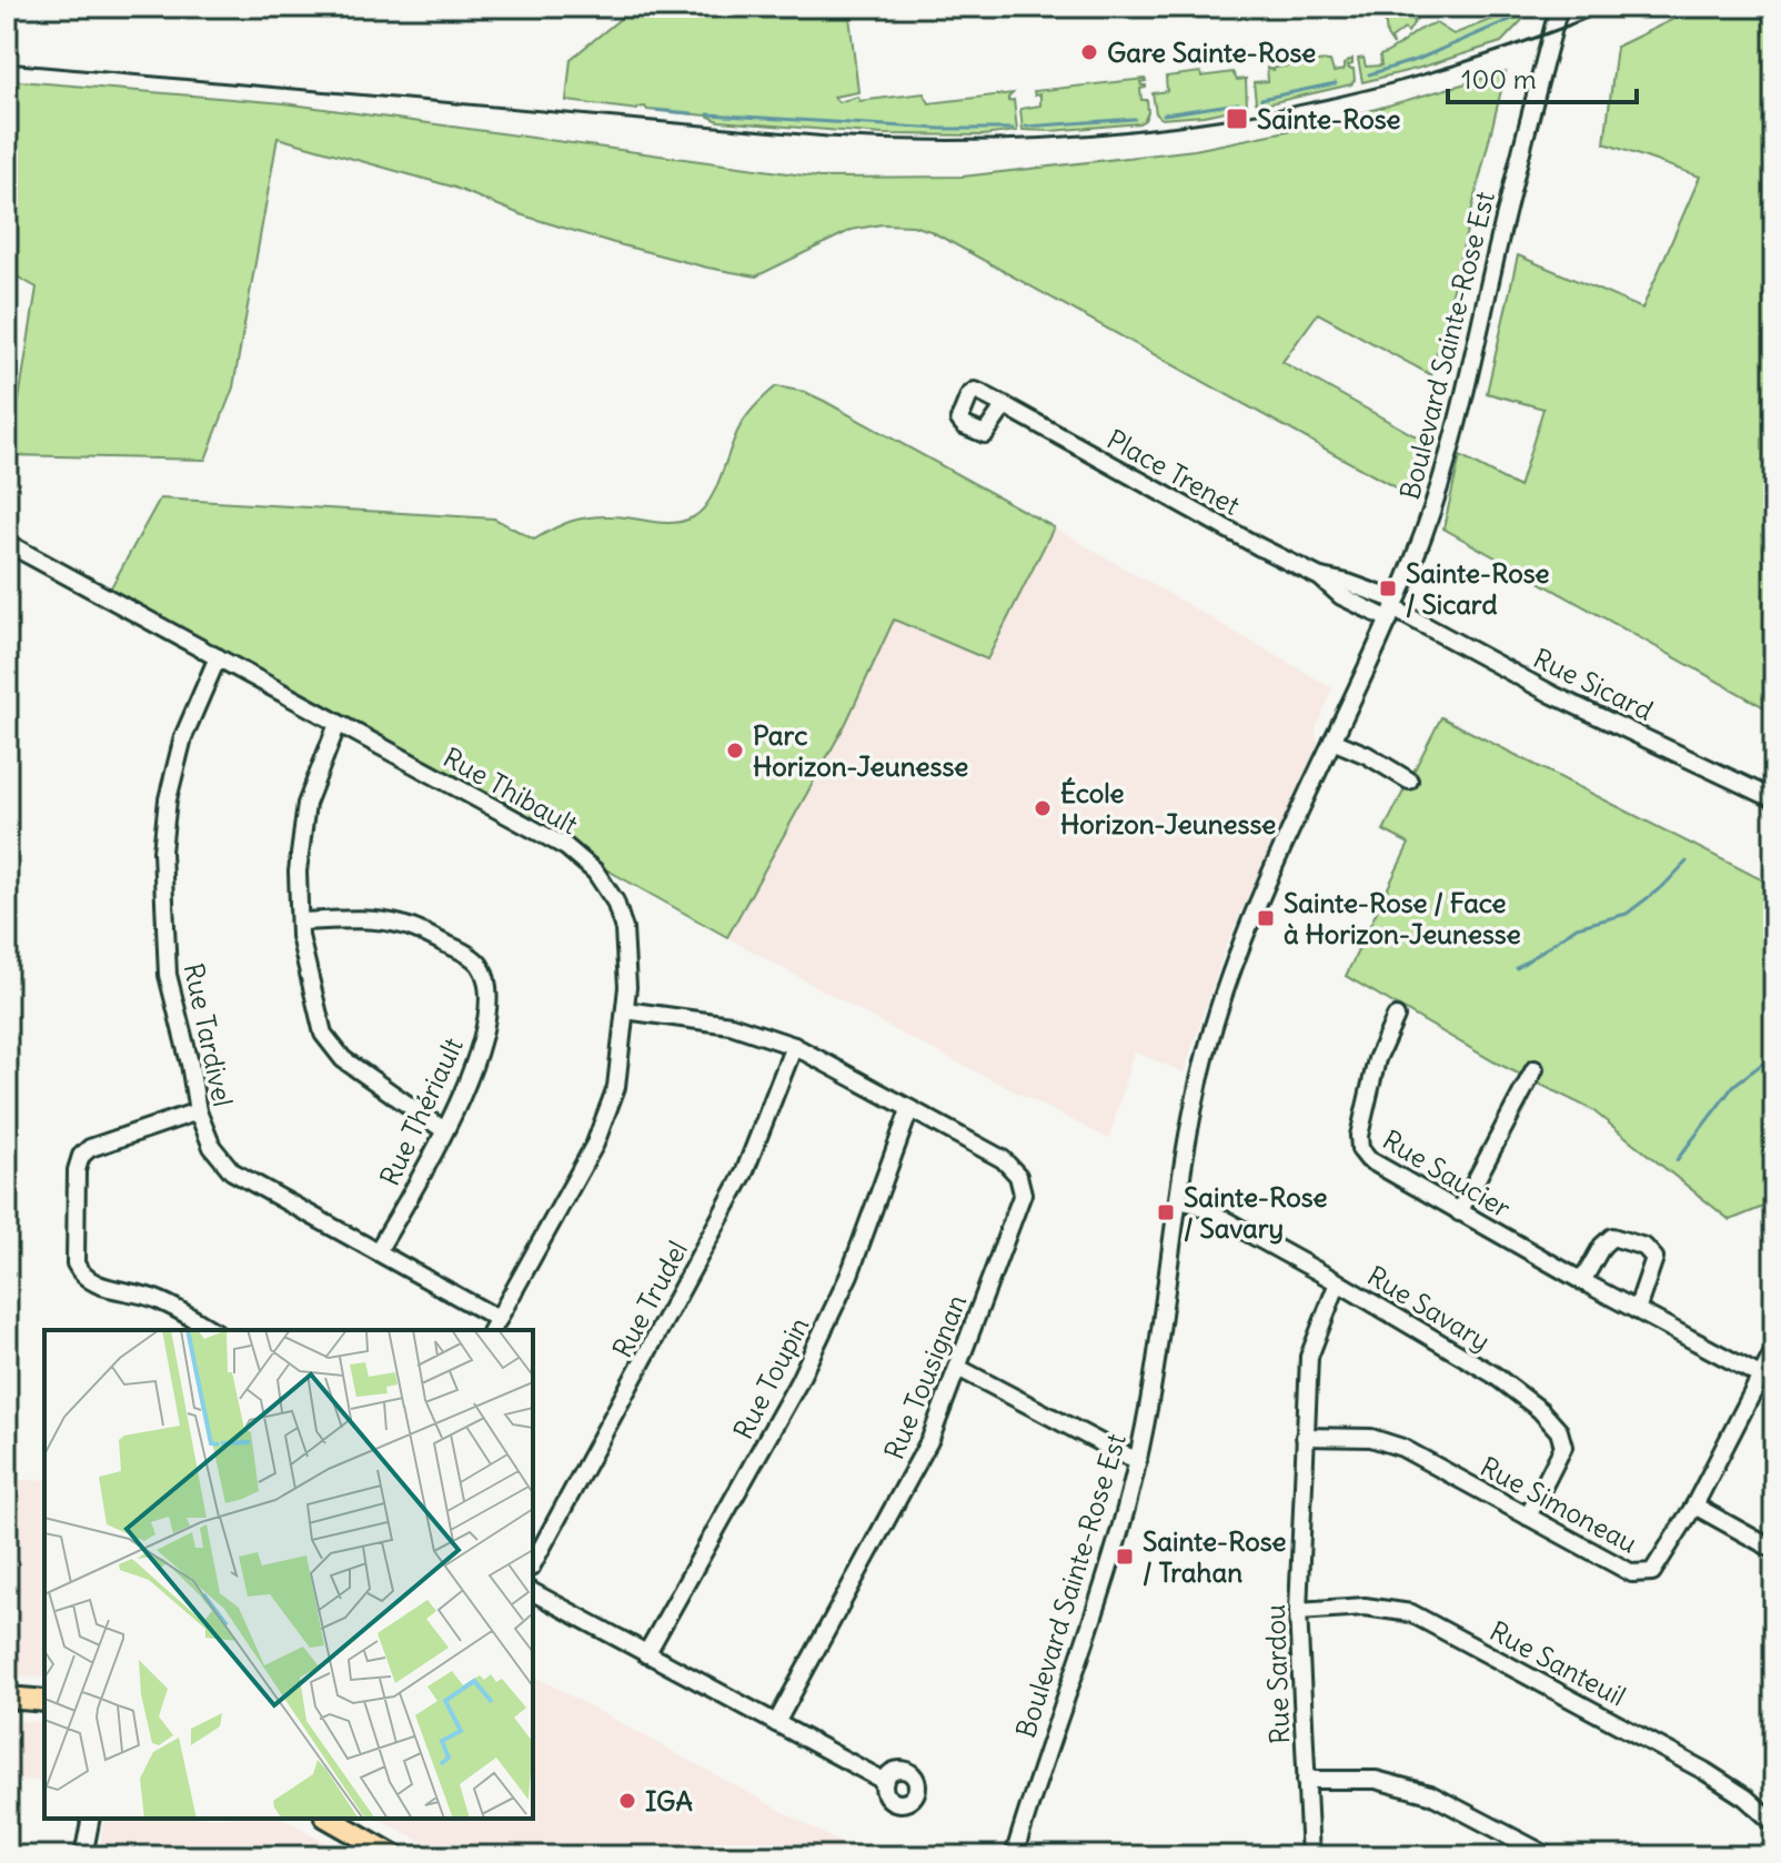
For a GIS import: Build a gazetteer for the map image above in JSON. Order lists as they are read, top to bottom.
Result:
{
  "streets": {
    "street": [
      "Boulevard Sainte-Rose Est",
      "Place Trenet",
      "Rue Sicard",
      "Rue Thibault",
      "Rue Tardivel",
      "Rue Thériault",
      "Rue Saucier",
      "Rue Trudel",
      "Rue Savary",
      "Rue Tousignan",
      "Rue Toupin",
      "Rue Simoneau",
      "Rue Santeuil",
      "Rue Sardou"
    ]
  },
  "crossings": [
    ["Boulevard Sainte-Rose Est", "Place Trenet"],
    ["Boulevard Sainte-Rose Est", "Rue Sicard"],
    ["Boulevard Sainte-Rose Est", "Rue Savary"],
    ["Place Trenet", "Rue Sicard"],
    ["Rue Thibault", "Rue Tardivel"],
    ["Rue Thibault", "Rue Tousignan"],
    ["Rue Tardivel", "Rue Thériault"],
    ["Rue Saucier", "Rue Simoneau"],
    ["Rue Trudel", "Rue Tousignan"],
    ["Rue Savary", "Rue Simoneau"],
    ["Rue Savary", "Rue Sardou"],
    ["Rue Tousignan", "Rue Toupin"],
    ["Rue Simoneau", "Rue Sardou"],
    ["Rue Santeuil", "Rue Sardou"]
  ],
  "places": {
    "other": [
      "Gare Sainte-Rose",
      "Parc Horizon-Jeunesse",
      "École Horizon-Jeunesse",
      "IGA"
    ],
    "transit": [
      "Sainte-Rose",
      "Sainte-Rose / Sicard",
      "Sainte-Rose / Face à Horizon-Jeunesse",
      "Sainte-Rose / Savary",
      "Sainte-Rose / Trahan"
    ]
  },
  "scale_bar": "100 m"
}
